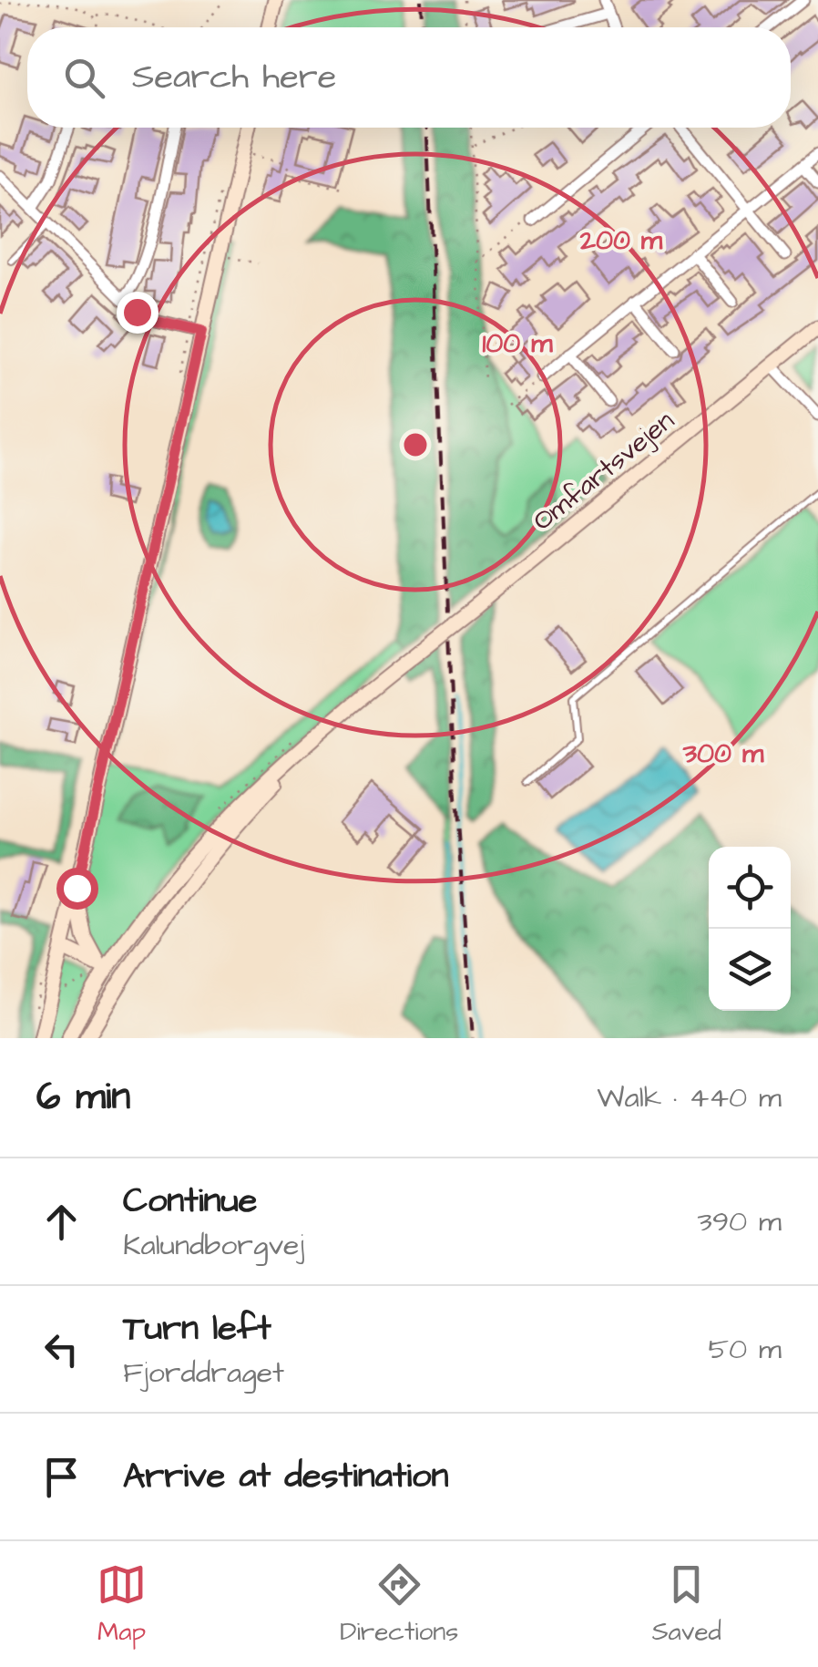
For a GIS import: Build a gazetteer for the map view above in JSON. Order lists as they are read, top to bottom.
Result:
{
  "streets": {
    "main road": ["Omfartsvejen"]
  },
  "page": {
    "search": "Search here",
    "heading": ["6 min", "Walk · 440 m"],
    "list": [
      ["Continue", "Kalundborgvej", "390 m"],
      ["Turn left", "Fjorddraget", "50 m"],
      "Arrive at destination"
    ],
    "nav": ["Map", "Directions", "Saved"]
  },
  "rings": ["200 m", "100 m", "300 m"]
}
